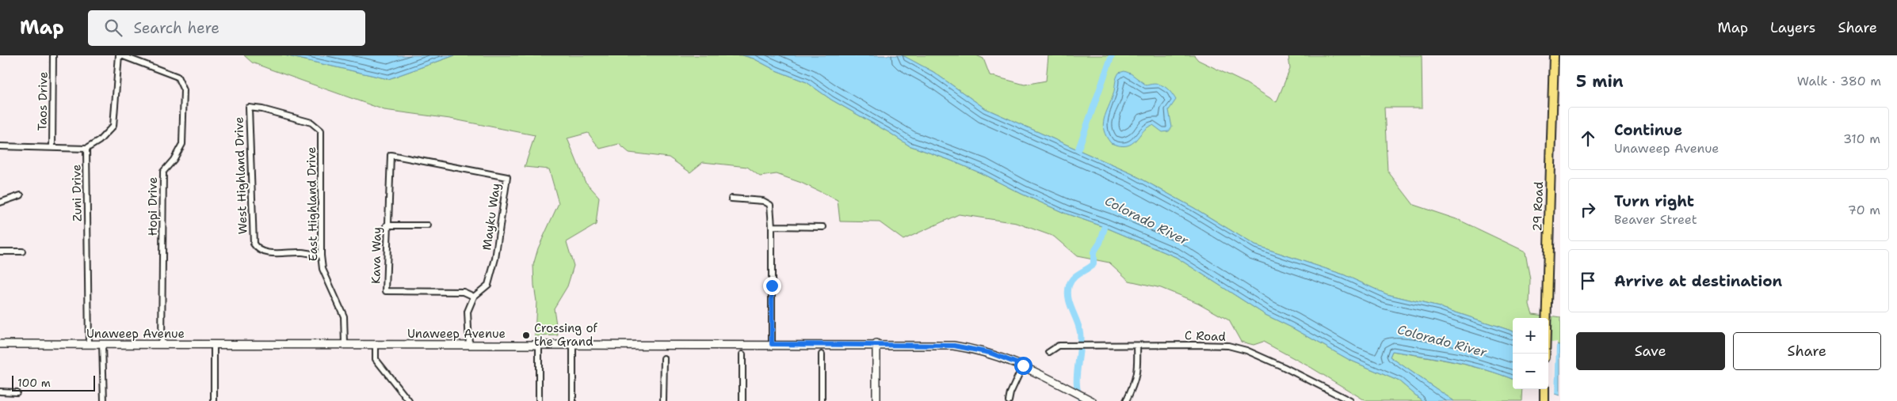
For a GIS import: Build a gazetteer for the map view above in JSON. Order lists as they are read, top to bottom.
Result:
{
  "streets": {
    "main road": ["29 Road", "Unaweep Avenue"],
    "street": [
      "Taos Drive",
      "West Highland Drive",
      "Zuni Drive",
      "East Highland Drive",
      "Hopi Drive",
      "Mayku Way",
      "Kava Way",
      "C Road"
    ]
  },
  "crossings": [
    ["West Highland Drive", "East Highland Drive"],
    ["Zuni Drive", "Hopi Drive"],
    ["Zuni Drive", "Unaweep Avenue"],
    ["East Highland Drive", "Unaweep Avenue"],
    ["Hopi Drive", "Unaweep Avenue"],
    ["Mayku Way", "Kava Way"],
    ["Mayku Way", "Unaweep Avenue"]
  ],
  "water": ["Colorado River"],
  "places": ["Crossing of the Grand"],
  "scale_bar": "100 m",
  "page": {
    "header": "Map",
    "search": "Search here",
    "nav": ["Map", "Layers", "Share"],
    "heading": ["5 min", "Walk · 380 m"],
    "list": [
      ["Continue", "Unaweep Avenue", "310 m"],
      ["Turn right", "Beaver Street", "70 m"],
      "Arrive at destination"
    ],
    "map_buttons": ["+", "−"],
    "buttons": ["Save", "Share"],
    "scale": "100 m"
  }
}
